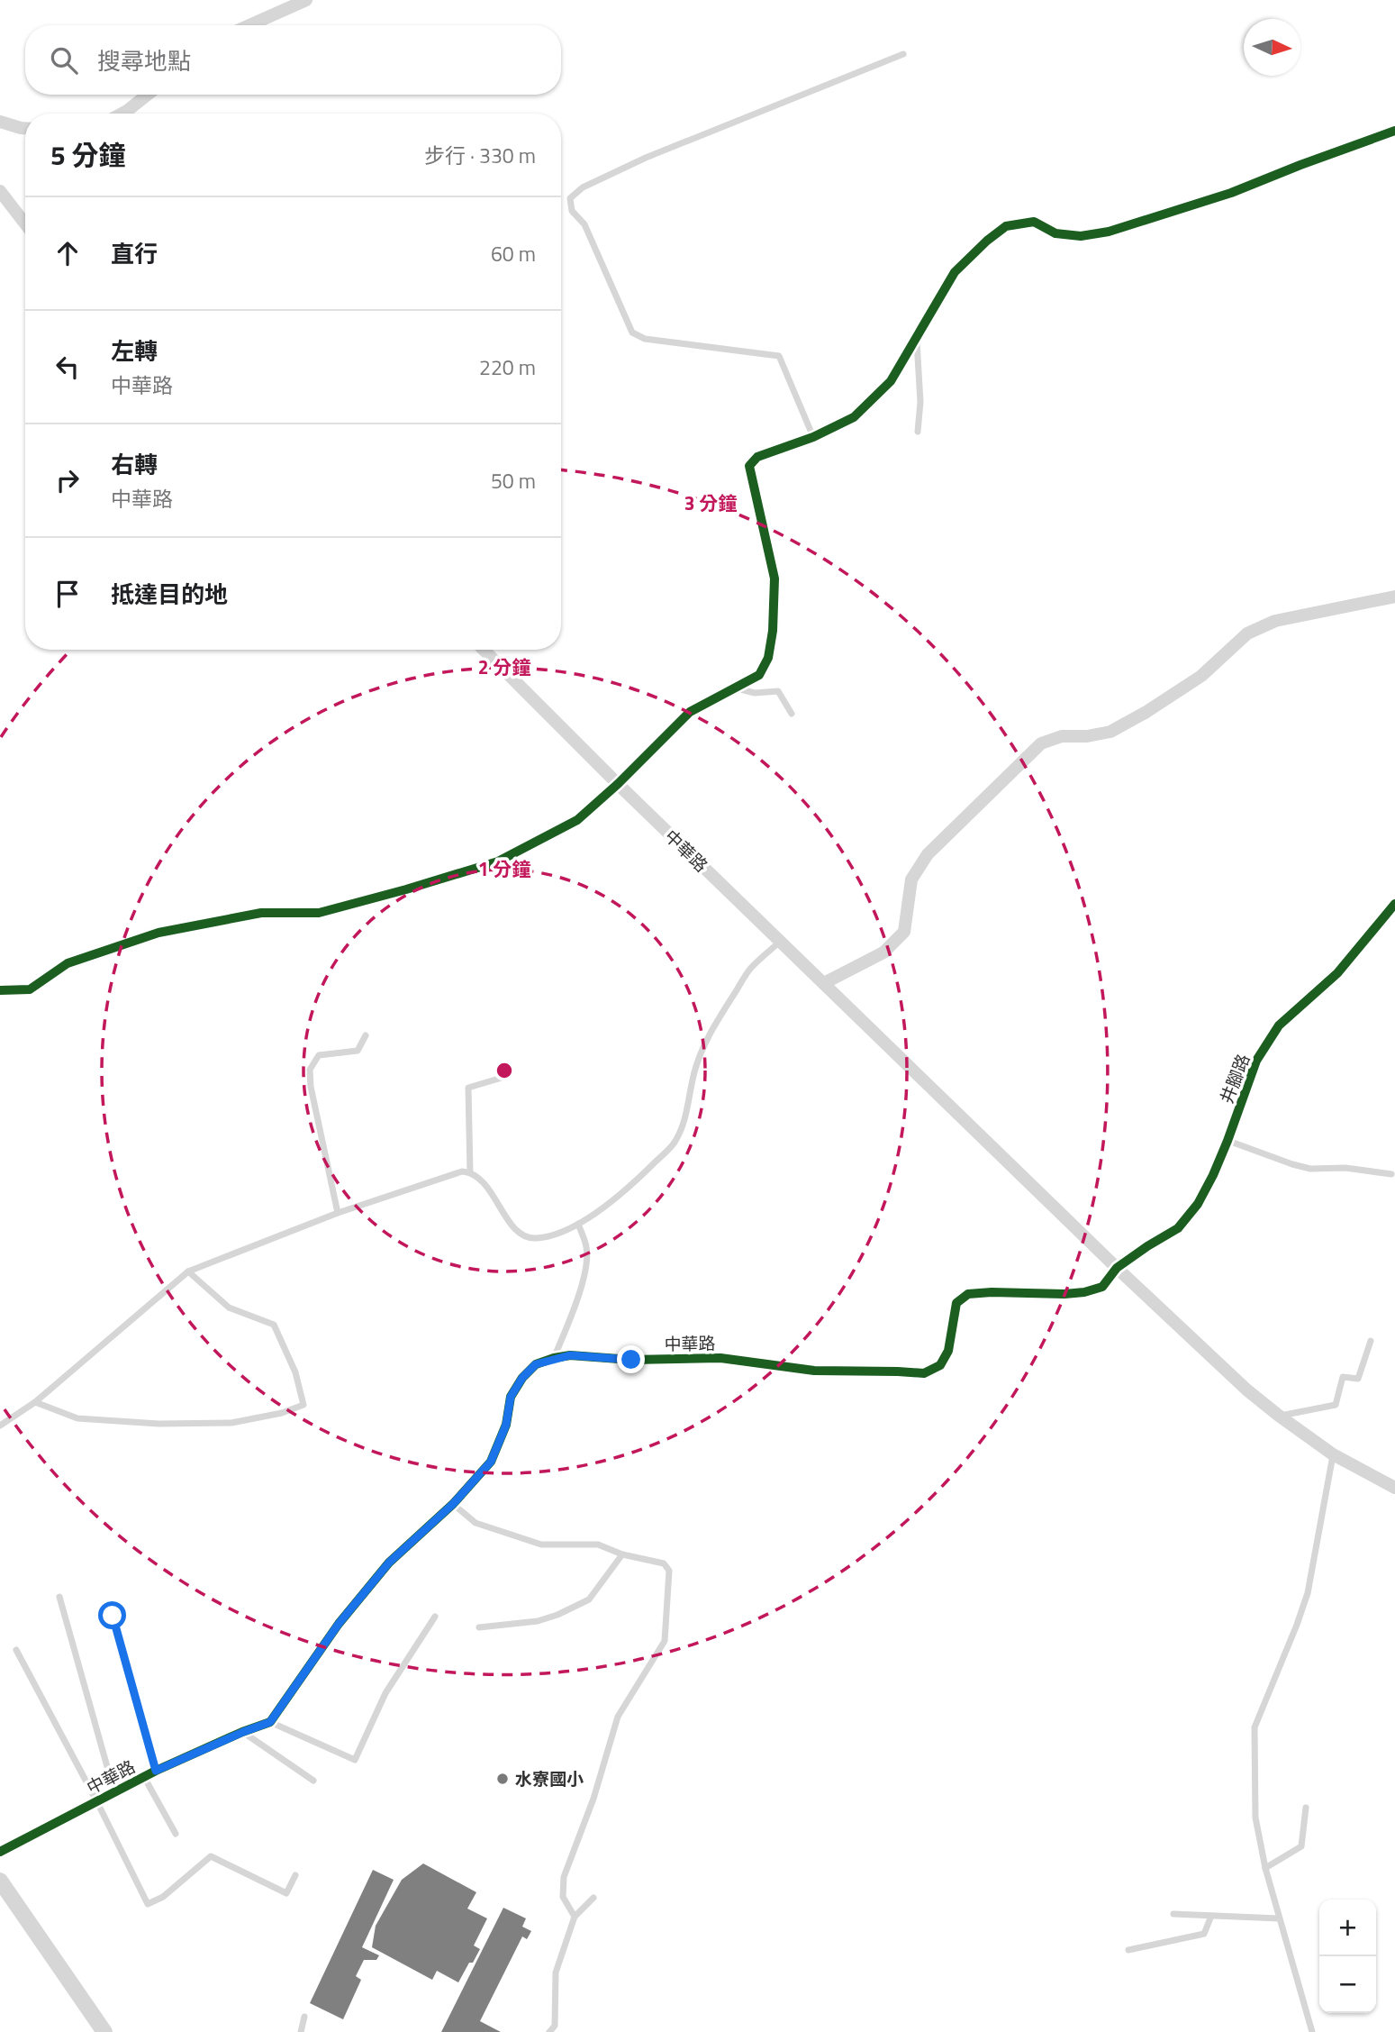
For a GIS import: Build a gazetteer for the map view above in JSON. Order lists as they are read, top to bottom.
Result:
{
  "streets": {
    "street": ["中華路", "井腳路"]
  },
  "crossings": [
    ["中華路", "井腳路"]
  ],
  "places": ["水寮國小"],
  "north": "right",
  "page": {
    "search": "搜尋地點",
    "heading": ["5 分鐘", "步行 · 330 m"],
    "list": [
      ["直行", "60 m"],
      ["左轉", "中華路", "220 m"],
      ["右轉", "中華路", "50 m"],
      "抵達目的地"
    ],
    "map_buttons": ["+", "−"]
  },
  "rings": ["3 分鐘", "2 分鐘", "1 分鐘"]
}
